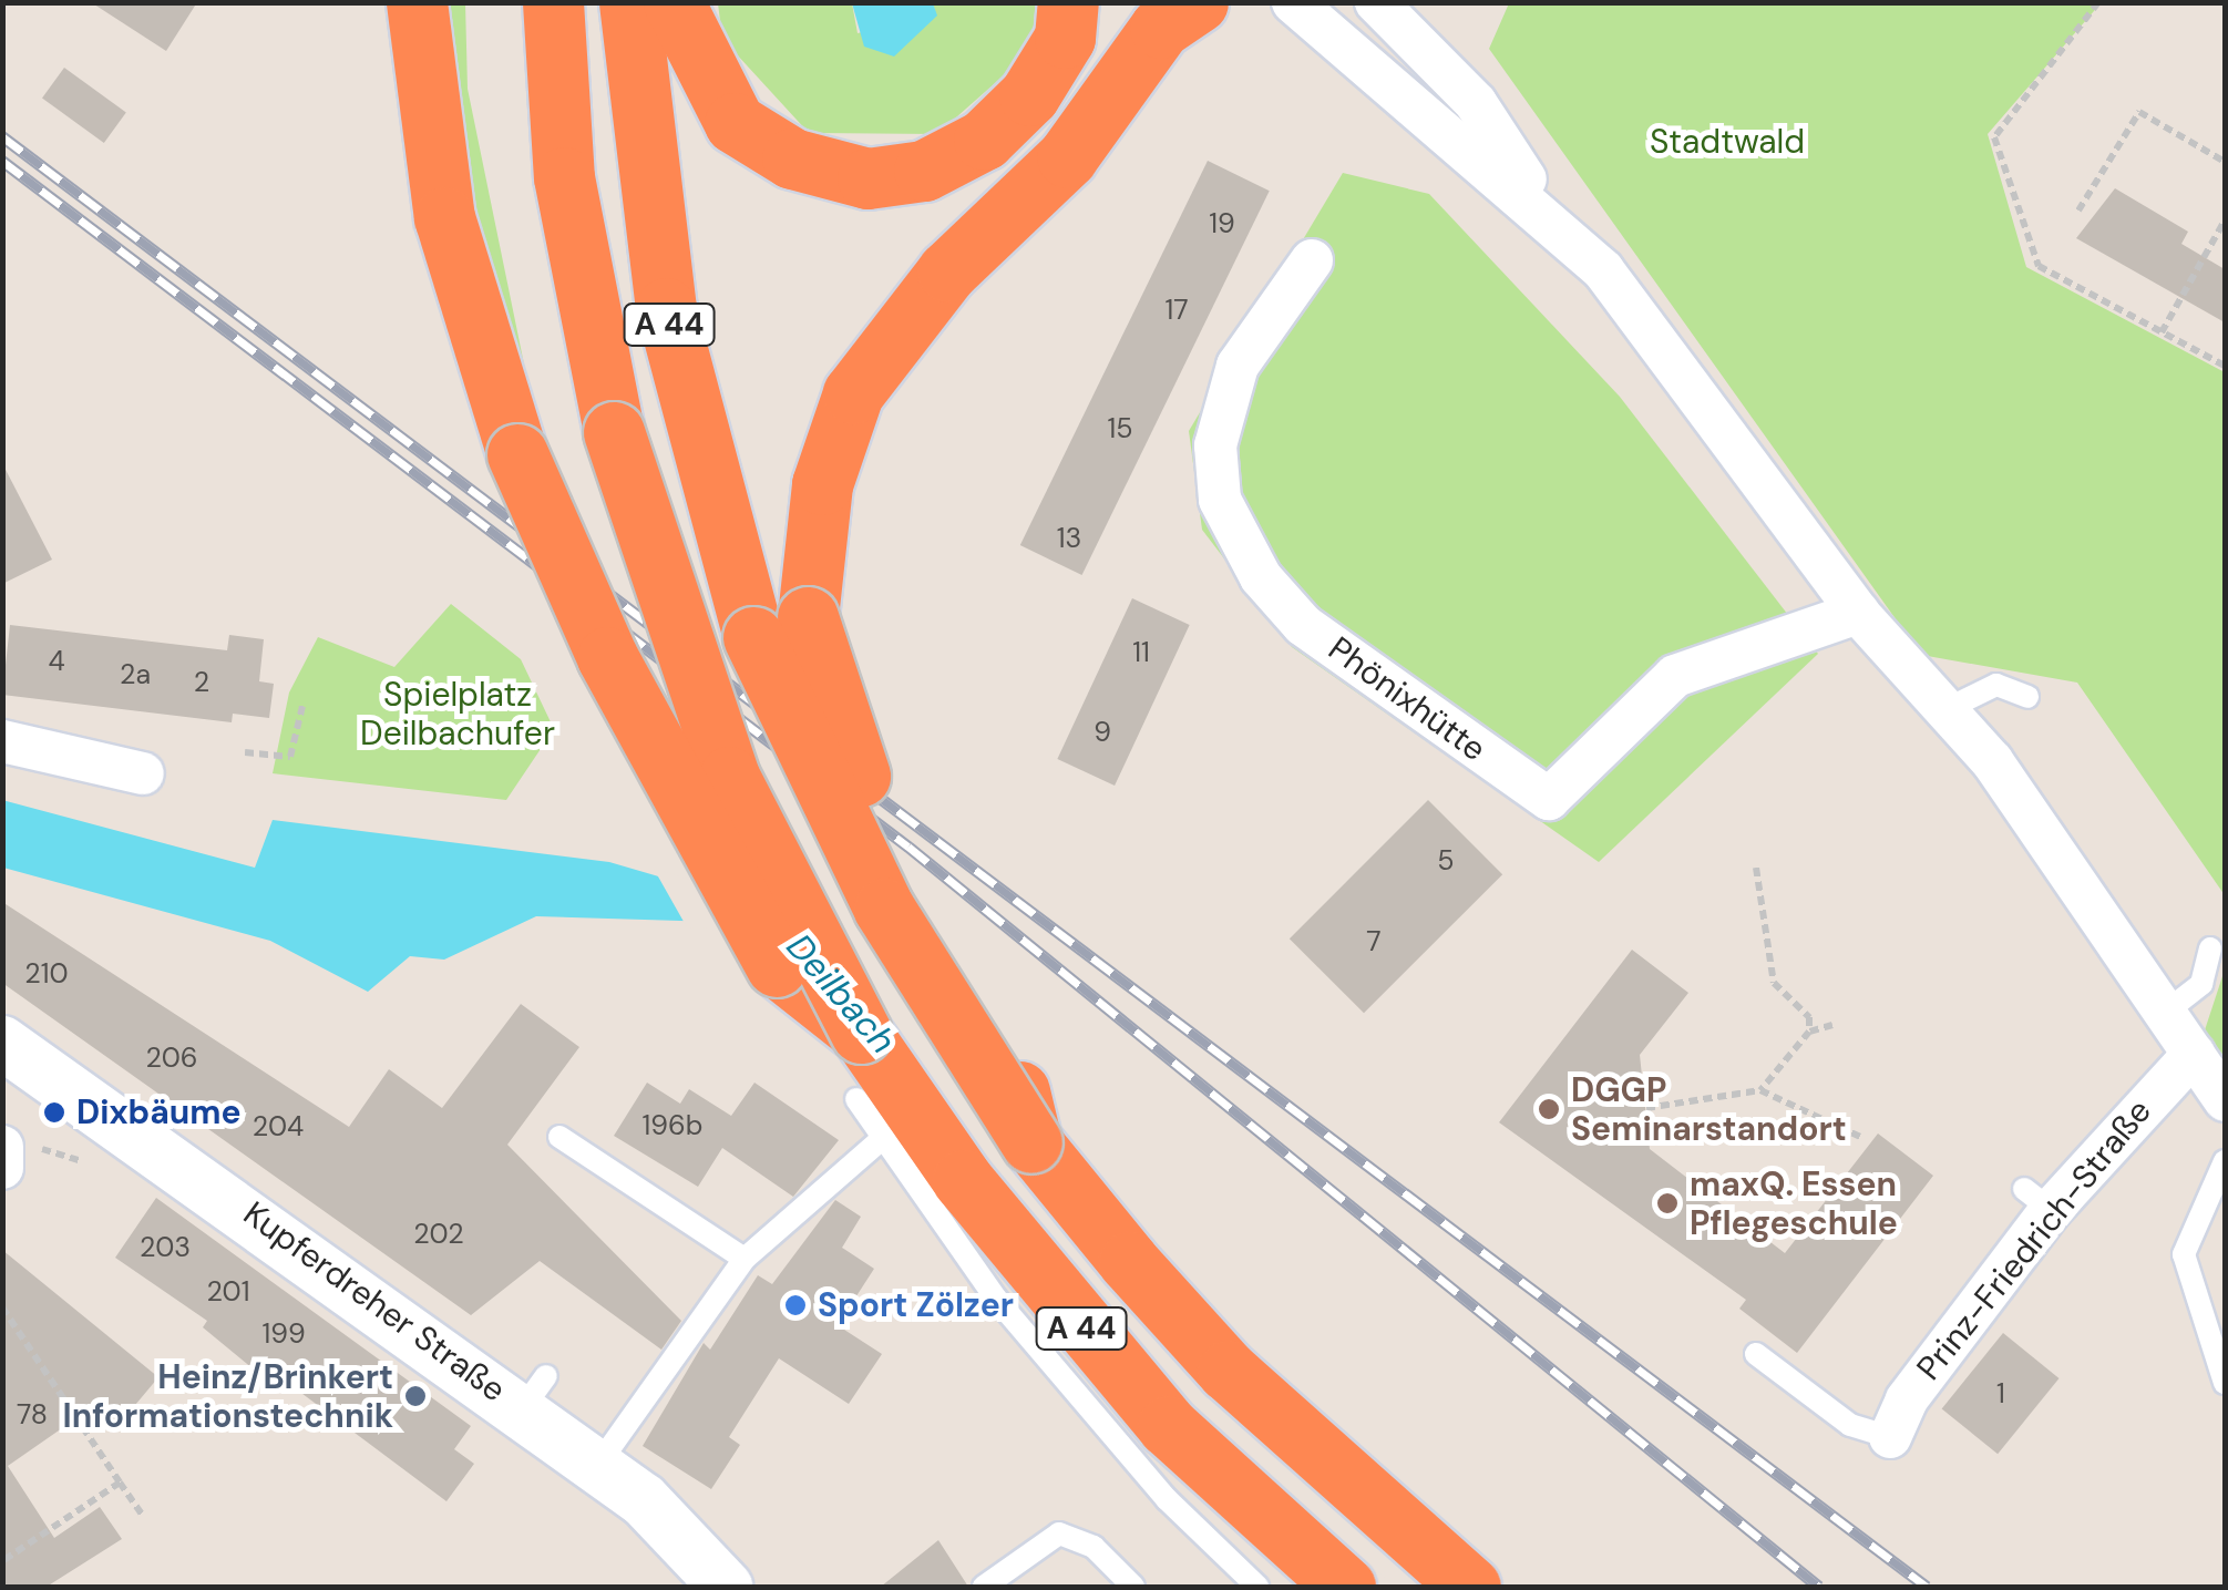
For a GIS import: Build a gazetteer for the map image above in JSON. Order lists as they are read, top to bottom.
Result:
{
  "streets": {
    "highway": ["A 44"],
    "street": ["Phönixhütte", "Prinz-Friedrich-Straße", "Kupferdreher Straße"]
  },
  "water": ["Deilbach"],
  "parks": ["Stadtwald", "Spielplatz Deilbachufer"],
  "places": [
    "DGGP Seminarstandort",
    "Dixbäume",
    "maxQ. Essen Pflegeschule",
    "Sport Zölzer",
    "Heinz/Brinkert Informationstechnik"
  ],
  "house_numbers": [
    "19",
    "17",
    "15",
    "13",
    "11",
    "4",
    "2a",
    "2",
    "9",
    "5",
    "7",
    "210",
    "206",
    "196b",
    "204",
    "202",
    "203",
    "201",
    "199",
    "1",
    "78"
  ]
}
